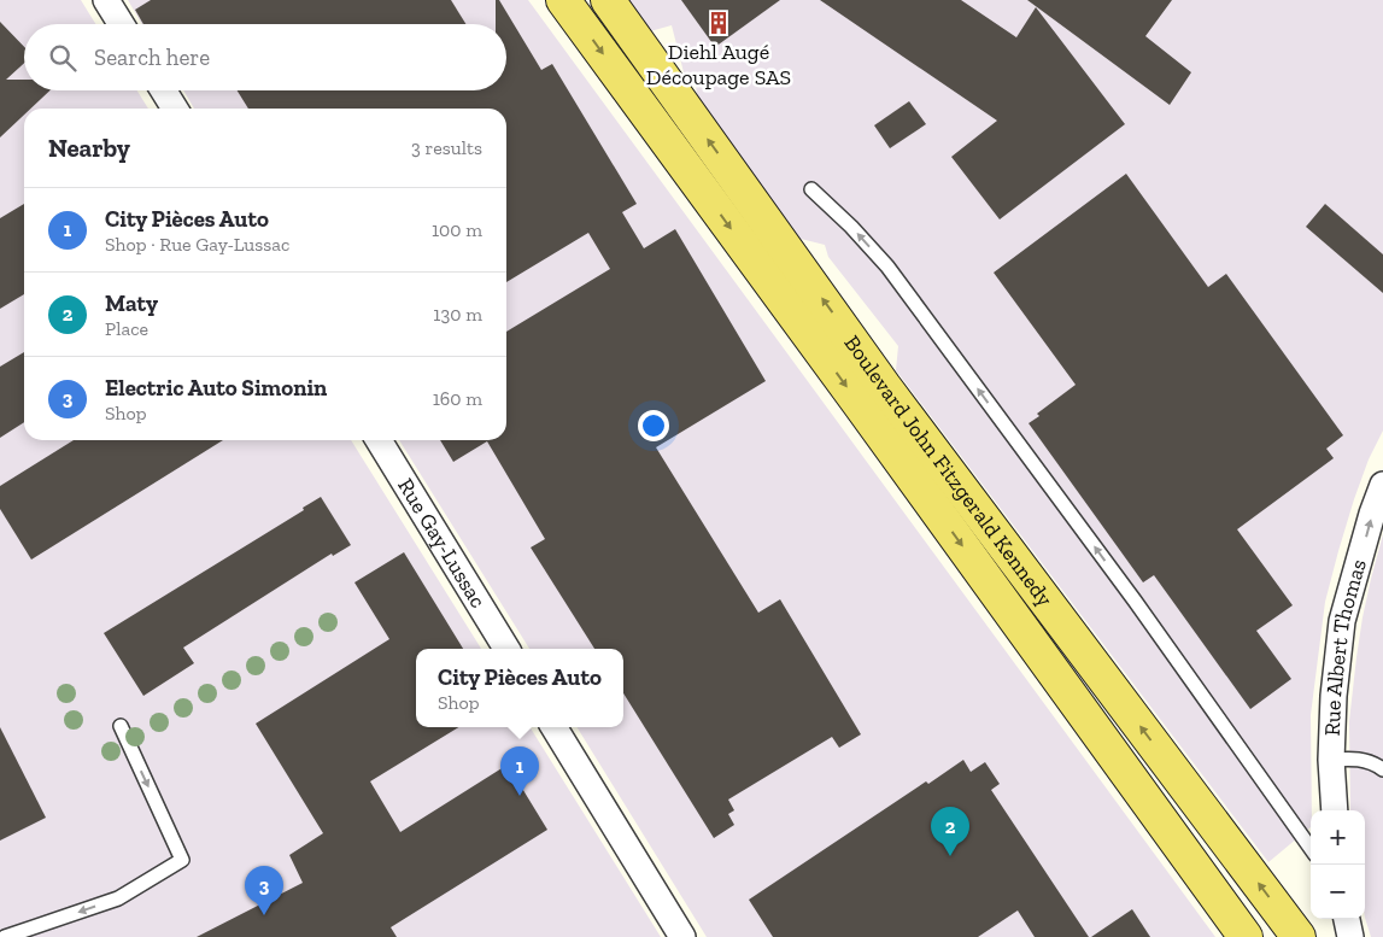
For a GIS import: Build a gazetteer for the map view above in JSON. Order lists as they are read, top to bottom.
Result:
{
  "streets": {
    "main road": ["Boulevard John Fitzgerald Kennedy"],
    "street": ["Rue Gay-Lussac", "Rue Albert Thomas"]
  },
  "one_way": ["Rue Albert Thomas"],
  "places": {
    "building": ["Diehl Augé Découpage SAS"]
  },
  "page": {
    "search": "Search here",
    "heading": ["Nearby", "3 results"],
    "list": [
      {
        "mark": "1",
        "name": "City Pièces Auto",
        "note": "Shop · Rue Gay-Lussac",
        "value": "100 m"
      },
      {
        "mark": "2",
        "name": "Maty",
        "note": "Place",
        "value": "130 m"
      },
      {
        "mark": "3",
        "name": "Electric Auto Simonin",
        "note": "Shop",
        "value": "160 m"
      }
    ],
    "popup": ["City Pièces Auto", "Shop"],
    "pins": ["1", "2", "3"],
    "map_buttons": ["+", "−"]
  }
}
